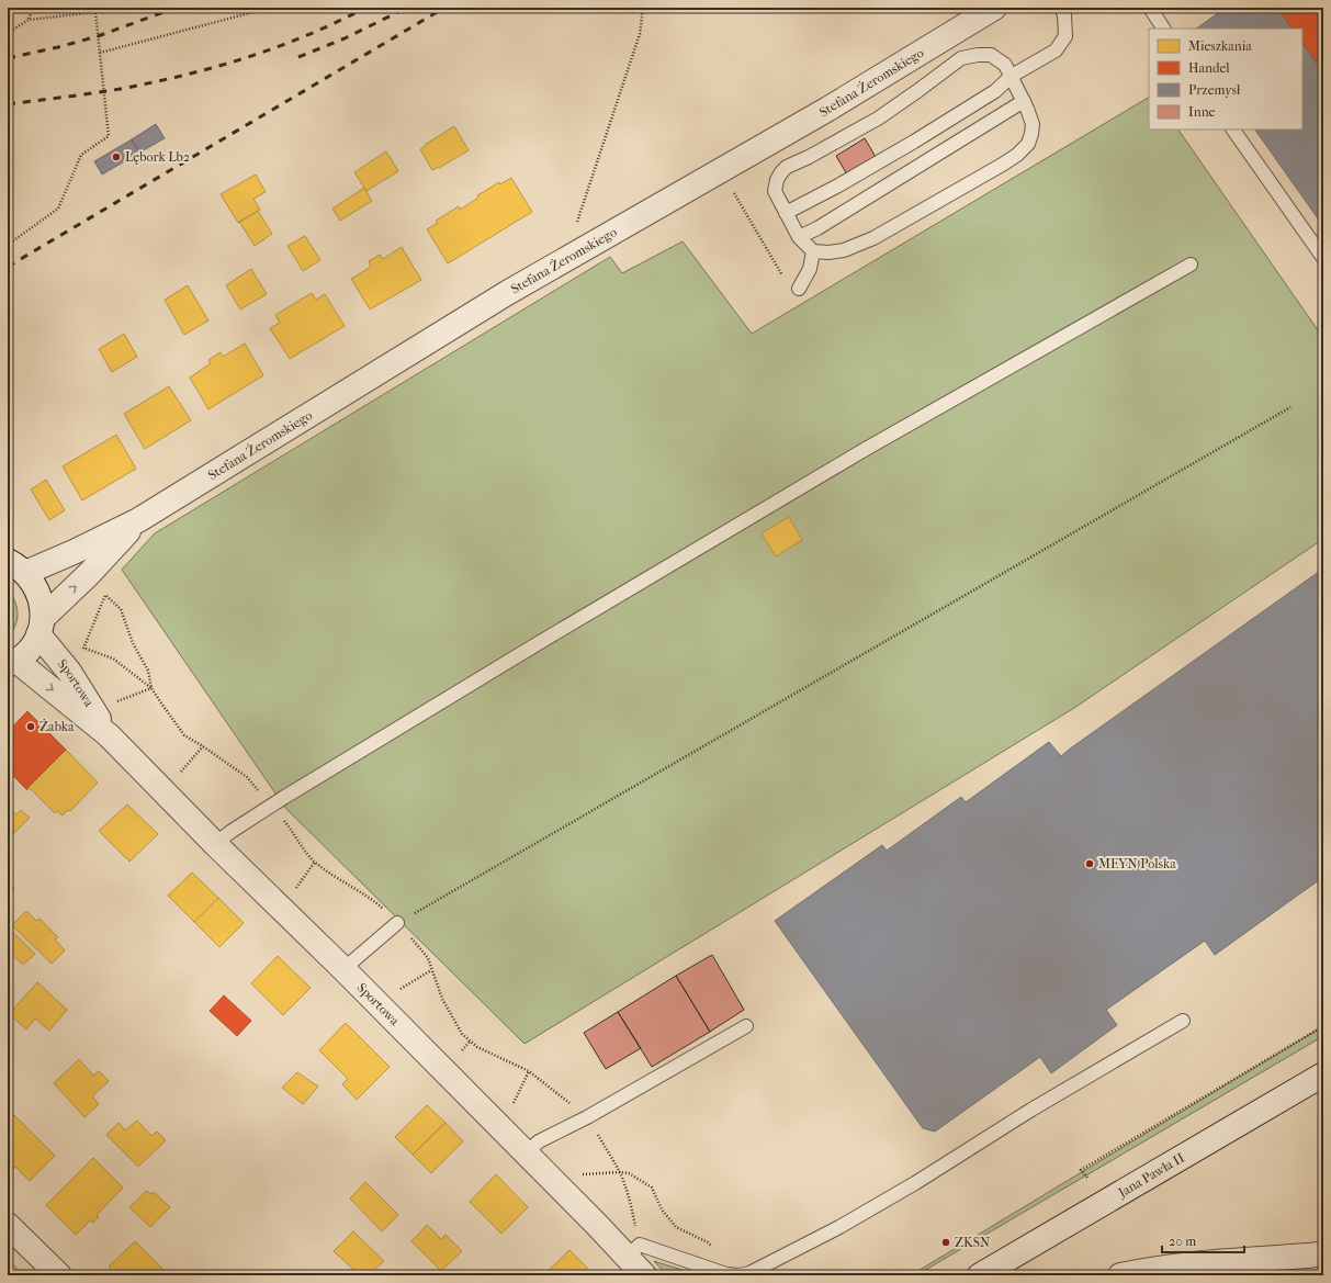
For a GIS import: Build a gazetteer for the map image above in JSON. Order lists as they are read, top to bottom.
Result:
{
  "streets": {
    "street": ["Stefana Żeromskiego", "Sportowa", "Jana Pawła II"]
  },
  "crossings": [
    ["Stefana Żeromskiego", "Sportowa"]
  ],
  "places": [
    "Lębork Lb2",
    "Żabka",
    "MEYN Polska",
    "ZKSN"
  ],
  "legend": [
    "Mieszkania",
    "Handel",
    "Przemysł",
    "Inne"
  ],
  "scale_bar": "20 m"
}
